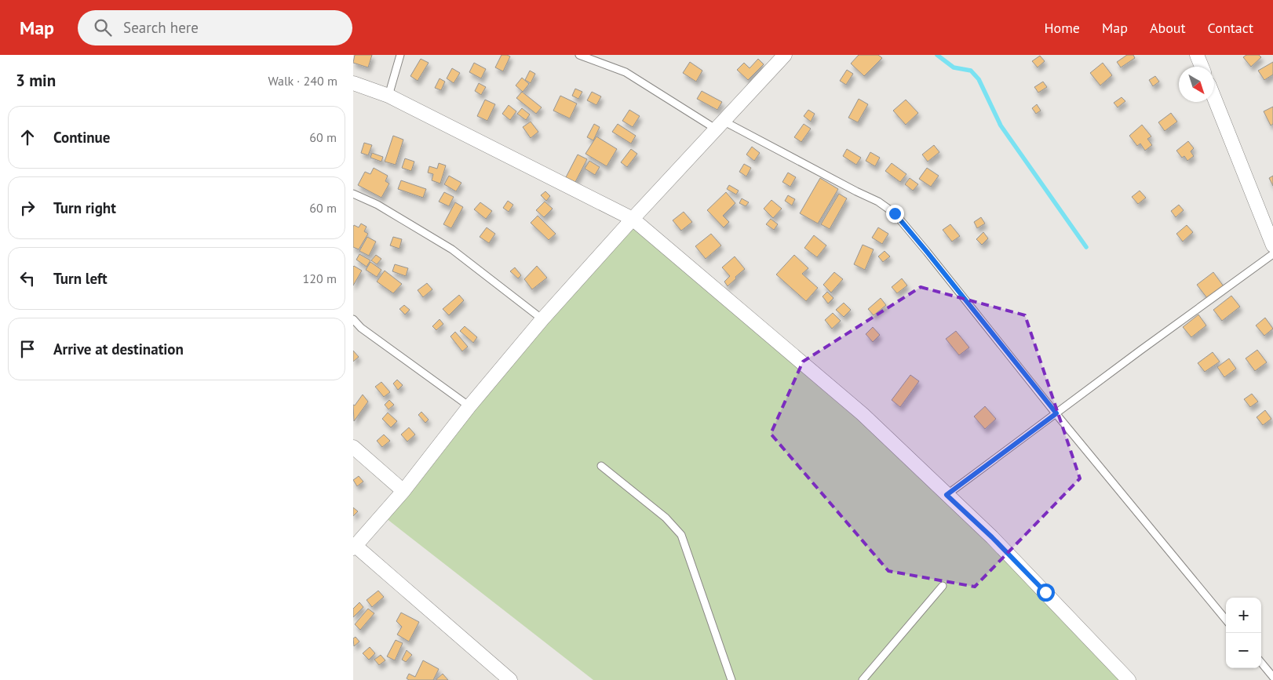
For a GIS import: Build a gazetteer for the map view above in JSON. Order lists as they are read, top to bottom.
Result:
{
  "north": "bottom right",
  "page": {
    "header": "Map",
    "search": "Search here",
    "nav": [
      "Home",
      "Map",
      "About",
      "Contact"
    ],
    "heading": ["3 min", "Walk · 240 m"],
    "list": [
      ["Continue", "60 m"],
      ["Turn right", "60 m"],
      ["Turn left", "120 m"],
      "Arrive at destination"
    ],
    "map_buttons": ["+", "−"]
  }
}
